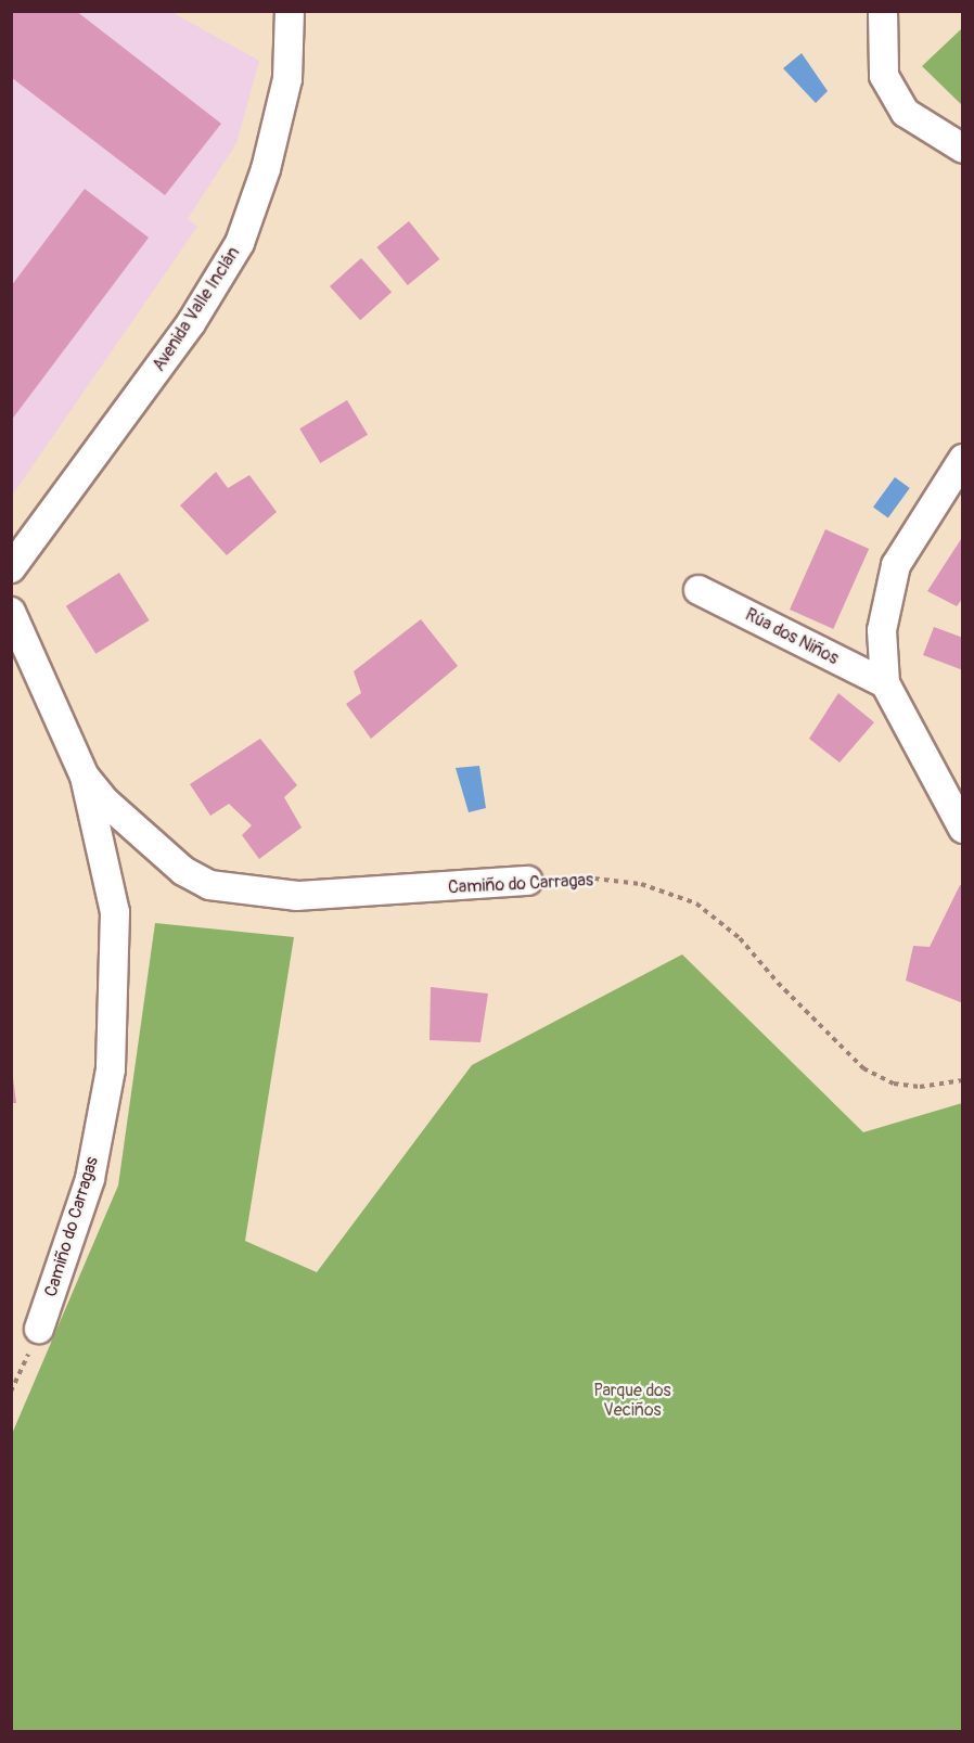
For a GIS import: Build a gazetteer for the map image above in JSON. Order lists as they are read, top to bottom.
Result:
{
  "streets": {
    "street": ["Avenida Valle Inclán", "Rúa dos Niños", "Camiño do Carragas"]
  },
  "parks": ["Parque dos Veciños"]
}
